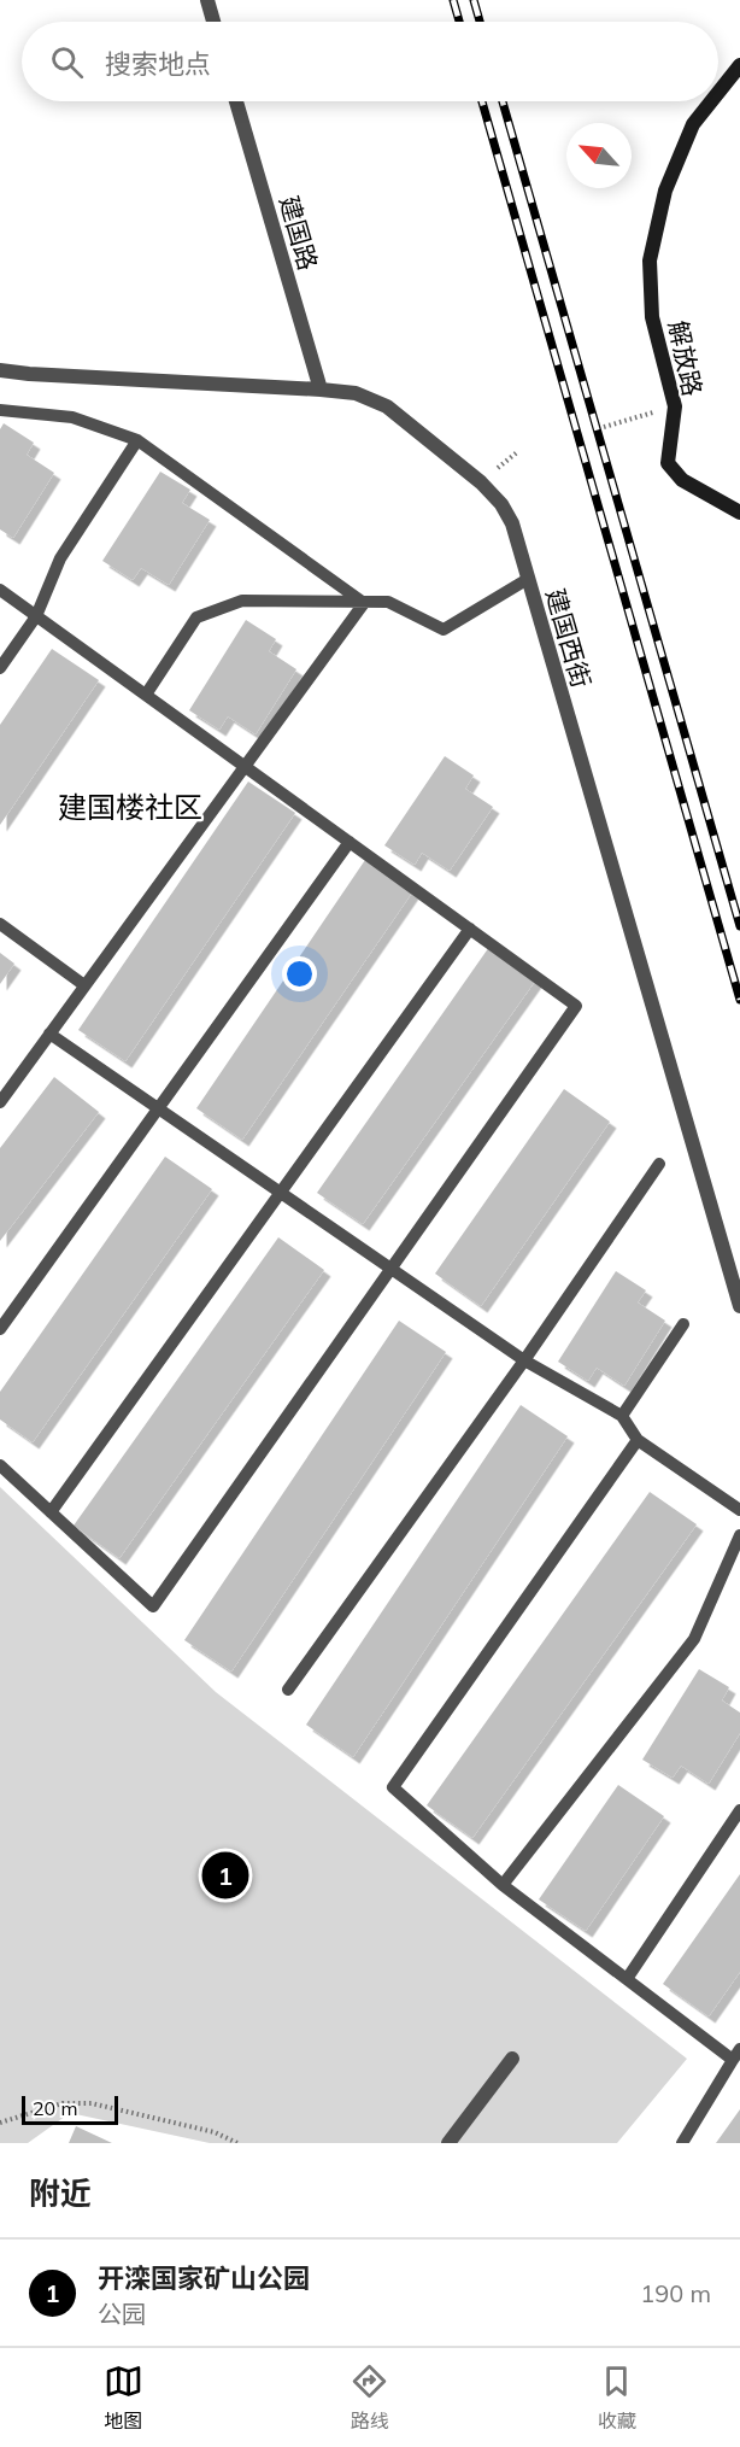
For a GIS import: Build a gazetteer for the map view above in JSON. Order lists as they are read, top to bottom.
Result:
{
  "streets": {
    "street": ["建国路", "解放路", "建国西街"]
  },
  "crossings": [
    ["建国路", "建国西街"]
  ],
  "districts": ["建国楼社区"],
  "scale_bar": "20 m",
  "north": "top left",
  "page": {
    "search": "搜索地点",
    "pins": "1",
    "scale": "20 m",
    "heading": "附近",
    "list": [
      {
        "mark": "1",
        "name": "开滦国家矿山公园",
        "note": "公园",
        "value": "190 m"
      }
    ],
    "nav": ["地图", "路线", "收藏"]
  }
}
